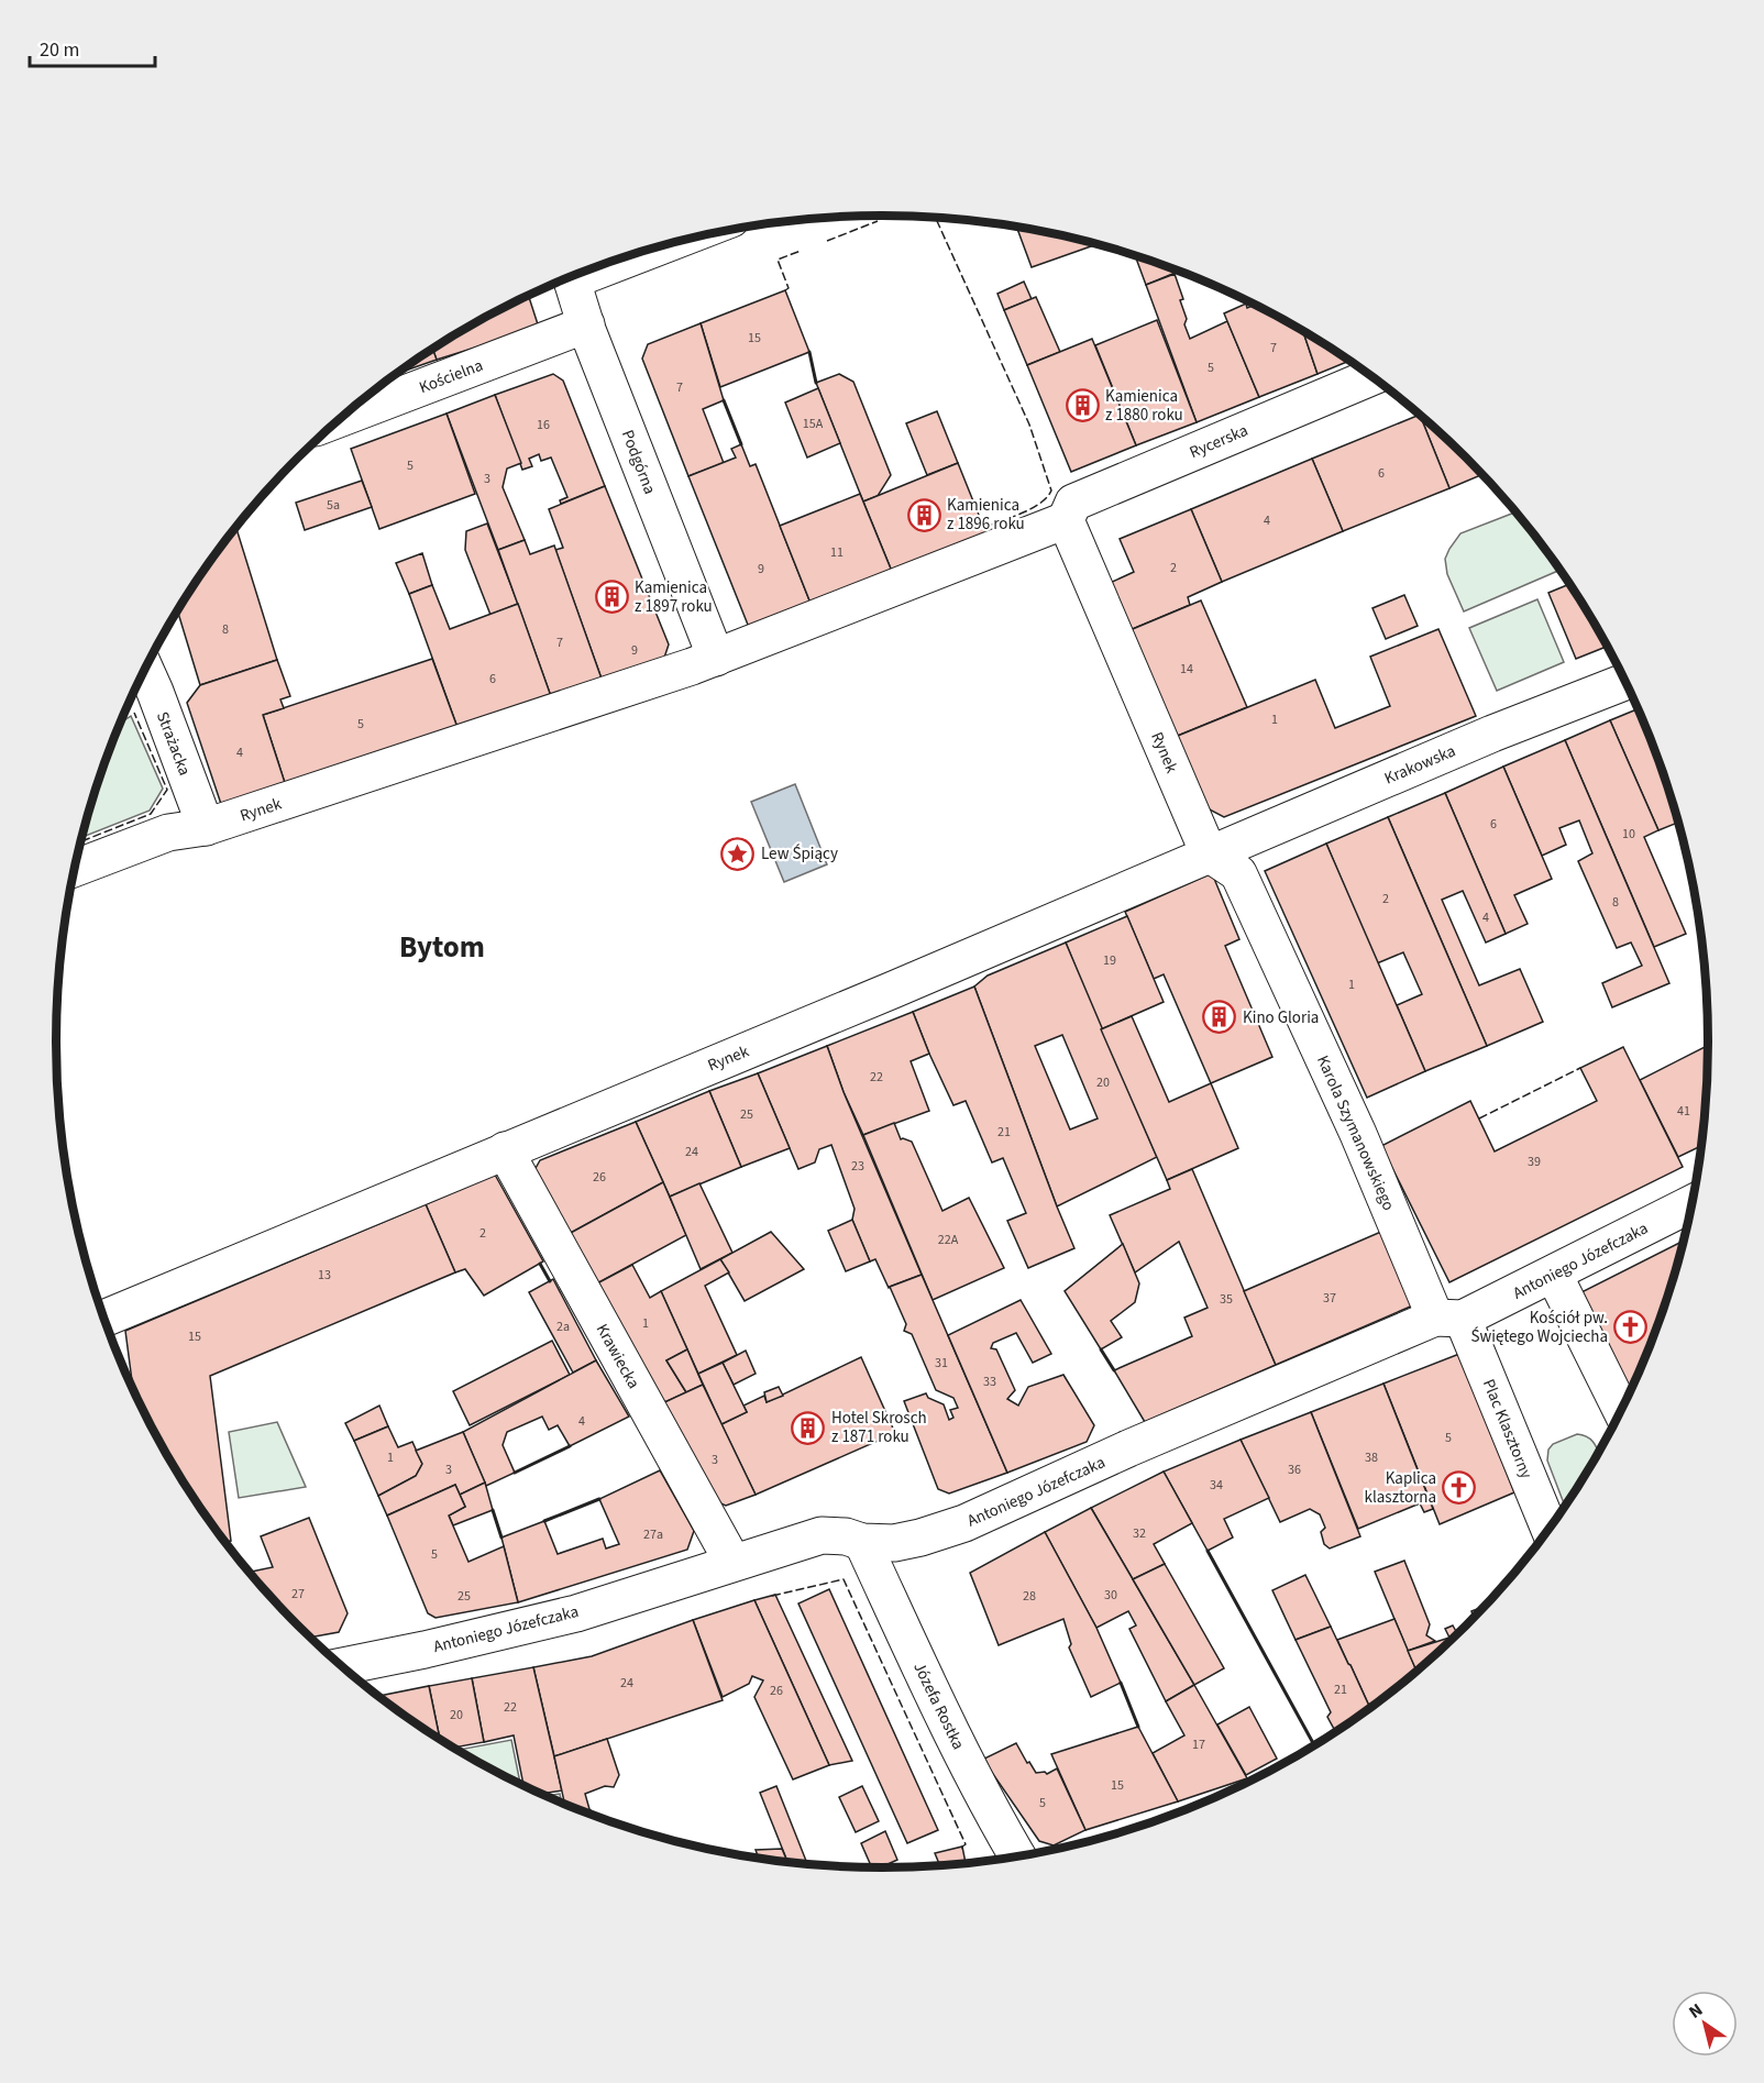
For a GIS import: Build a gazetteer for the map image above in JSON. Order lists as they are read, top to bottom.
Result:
{
  "streets": {
    "street": [
      "Kościelna",
      "Rycerska",
      "Podgórna",
      "Strażacka",
      "Rynek",
      "Krakowska",
      "Karola Szymanowskiego",
      "Antoniego Józefczaka",
      "Krawiecka",
      "Plac Klasztorny",
      "Józefa Rostka"
    ]
  },
  "crossings": [
    ["Kościelna", "Podgórna"],
    ["Rycerska", "Rynek"],
    ["Podgórna", "Rynek"],
    ["Strażacka", "Rynek"],
    ["Rynek", "Krakowska"],
    ["Rynek", "Karola Szymanowskiego"],
    ["Rynek", "Krawiecka"],
    ["Krakowska", "Karola Szymanowskiego"],
    ["Karola Szymanowskiego", "Antoniego Józefczaka"],
    ["Karola Szymanowskiego", "Plac Klasztorny"],
    ["Antoniego Józefczaka", "Krawiecka"],
    ["Antoniego Józefczaka", "Plac Klasztorny"],
    ["Antoniego Józefczaka", "Józefa Rostka"]
  ],
  "districts": ["Bytom"],
  "places": {
    "building": [
      "Kamienica z 1880 roku",
      "Kamienica z 1896 roku",
      "Kamienica z 1897 roku",
      "Kino Gloria",
      "Hotel Skrosch z 1871 roku"
    ],
    "place": ["Lew Śpiący"],
    "church": ["Kościół pw. Świętego Wojciecha", "Kaplica klasztorna"]
  },
  "house_numbers": [
    "15",
    "7",
    "5",
    "7",
    "15A",
    "16",
    "5",
    "6",
    "3",
    "5a",
    "4",
    "11",
    "2",
    "9",
    "8",
    "7",
    "9",
    "14",
    "6",
    "1",
    "5",
    "4",
    "6",
    "10",
    "2",
    "8",
    "4",
    "19",
    "1",
    "22",
    "20",
    "41",
    "25",
    "21",
    "24",
    "39",
    "23",
    "26",
    "2",
    "22A",
    "13",
    "37",
    "35",
    "1",
    "2a",
    "15",
    "31",
    "33",
    "4",
    "5",
    "1",
    "38",
    "3",
    "3",
    "36",
    "34",
    "32",
    "27a",
    "5",
    "27",
    "30",
    "25",
    "28",
    "24",
    "21",
    "26",
    "22",
    "20",
    "17",
    "15",
    "5"
  ],
  "scale_bar": "20 m",
  "north": "top left"
}
